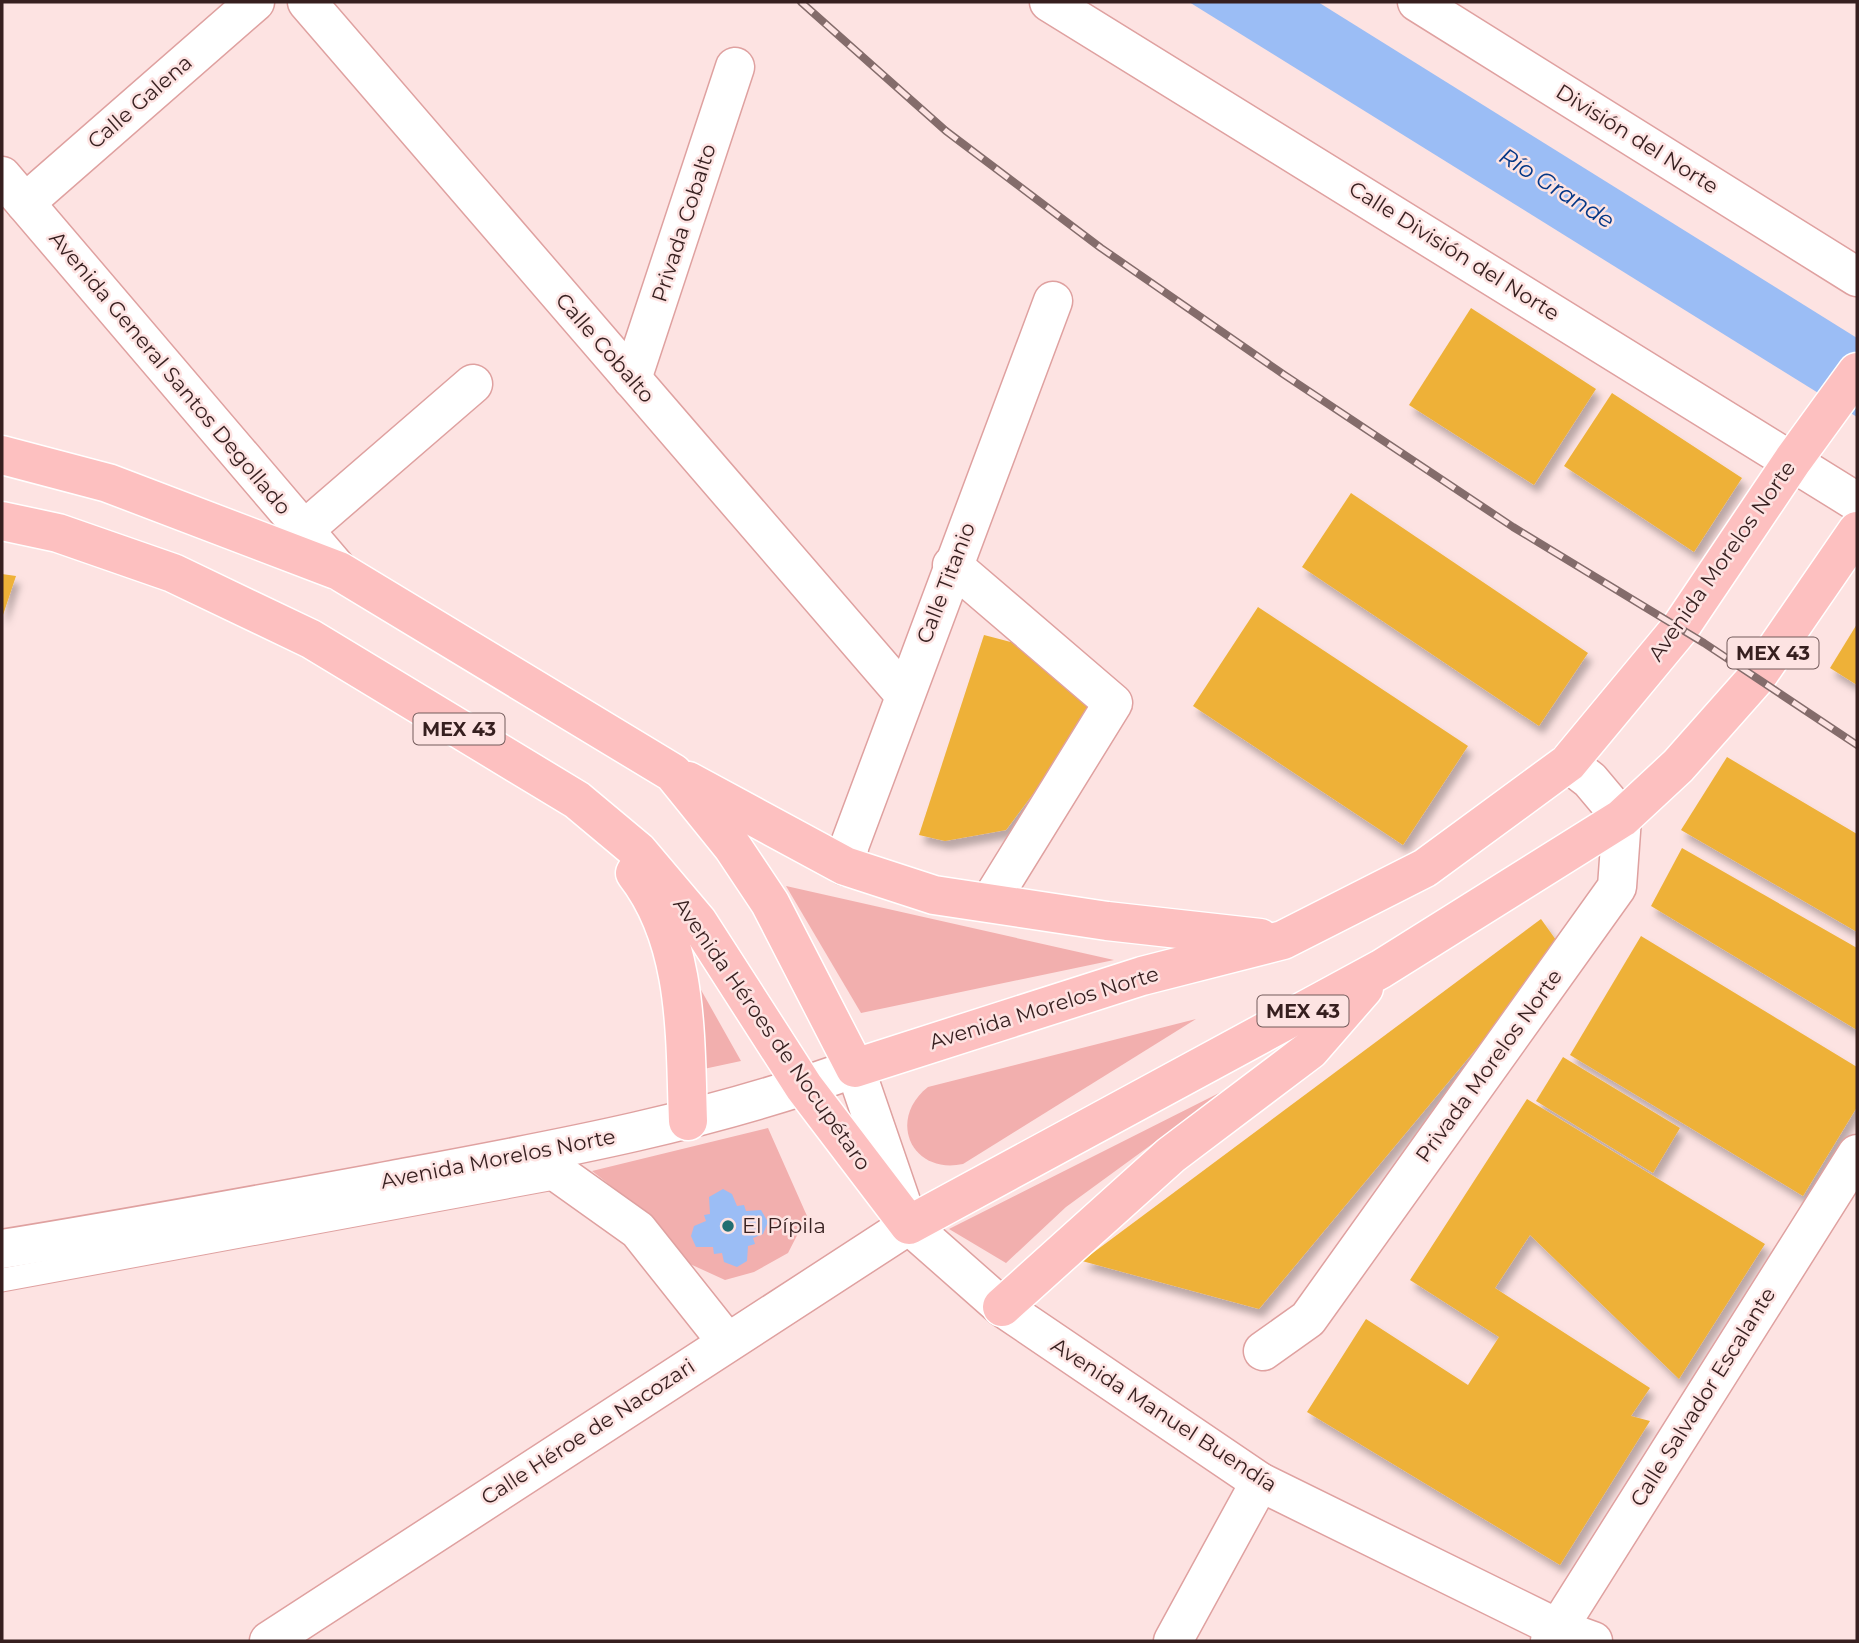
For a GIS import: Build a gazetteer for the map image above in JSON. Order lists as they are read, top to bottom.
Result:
{
  "streets": {
    "main road": ["Avenida Morelos Norte", "MEX 43", "Avenida Héroes de Nocupétaro"],
    "street": [
      "Calle Galena",
      "División del Norte",
      "Privada Cobalto",
      "Calle División del Norte",
      "Calle Cobalto",
      "Avenida General Santos Degollado",
      "Calle Titanio",
      "Privada Morelos Norte",
      "Calle Salvador Escalante",
      "Avenida Manuel Buendía",
      "Calle Héroe de Nacozari"
    ]
  },
  "crossings": [
    ["Calle Galena", "Avenida General Santos Degollado"],
    ["Privada Cobalto", "Calle Cobalto"],
    ["Calle División del Norte", "Avenida Morelos Norte"],
    ["Calle Cobalto", "Calle Titanio"],
    ["Avenida General Santos Degollado", "Avenida Héroes de Nocupétaro"],
    ["Avenida Morelos Norte", "Avenida Héroes de Nocupétaro"],
    ["MEX 43", "Avenida Héroes de Nocupétaro"],
    ["MEX 43", "Privada Morelos Norte"],
    ["MEX 43", "Avenida Manuel Buendía"],
    ["MEX 43", "Calle Héroe de Nacozari"],
    ["Avenida Héroes de Nocupétaro", "Avenida Manuel Buendía"],
    ["Avenida Héroes de Nocupétaro", "Calle Héroe de Nacozari"],
    ["Calle Salvador Escalante", "Avenida Manuel Buendía"],
    ["Avenida Manuel Buendía", "Calle Héroe de Nacozari"]
  ],
  "water": ["Río Grande"],
  "places": ["El Pípila"]
}
